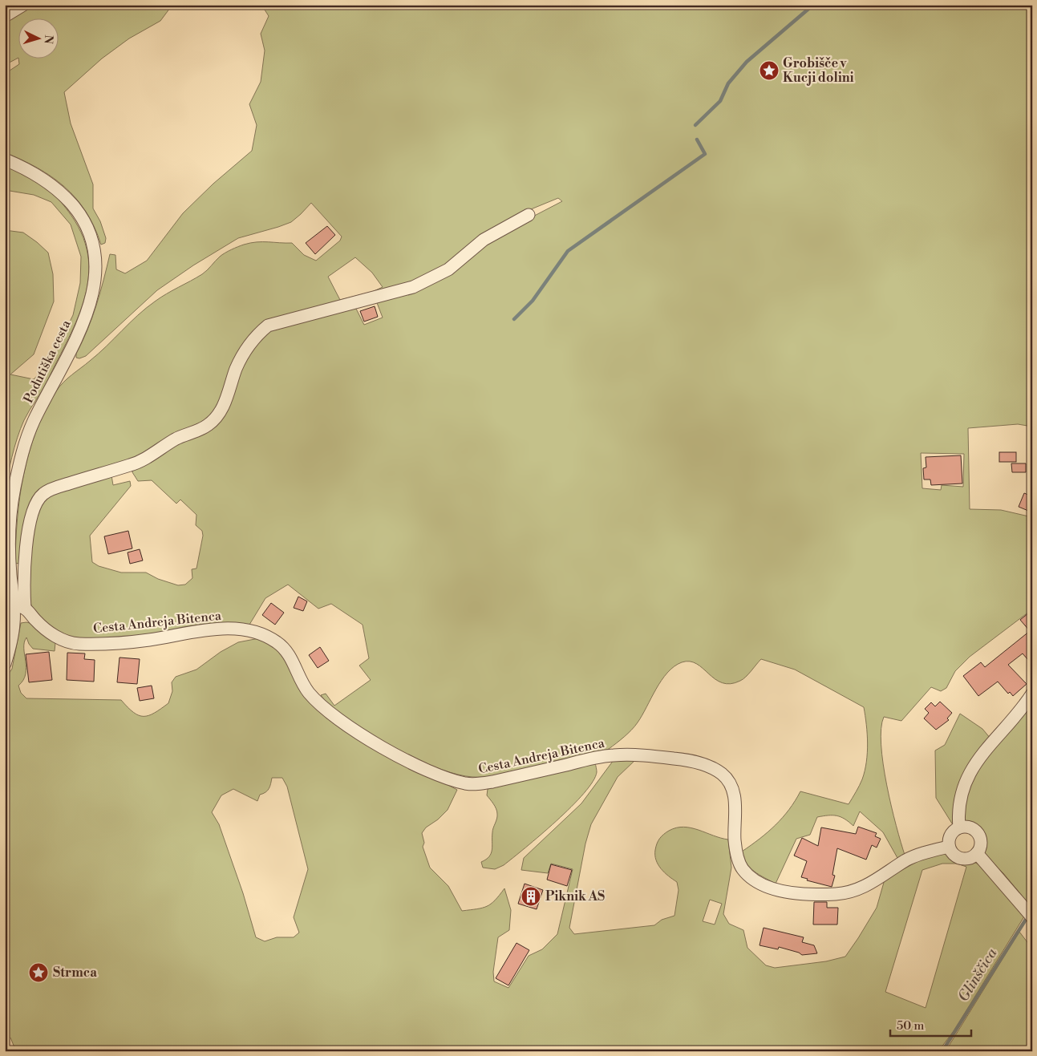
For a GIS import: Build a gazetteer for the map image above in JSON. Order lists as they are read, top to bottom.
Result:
{
  "streets": {
    "street": ["Podutiška cesta", "Cesta Andreja Bitenca"]
  },
  "crossings": [
    ["Podutiška cesta", "Cesta Andreja Bitenca"]
  ],
  "water": ["Glinščica"],
  "places": {
    "place": ["Grobišče v Kucji dolini", "Strmca"],
    "building": ["Piknik AS"]
  },
  "scale_bar": "50 m",
  "north": "right"
}
